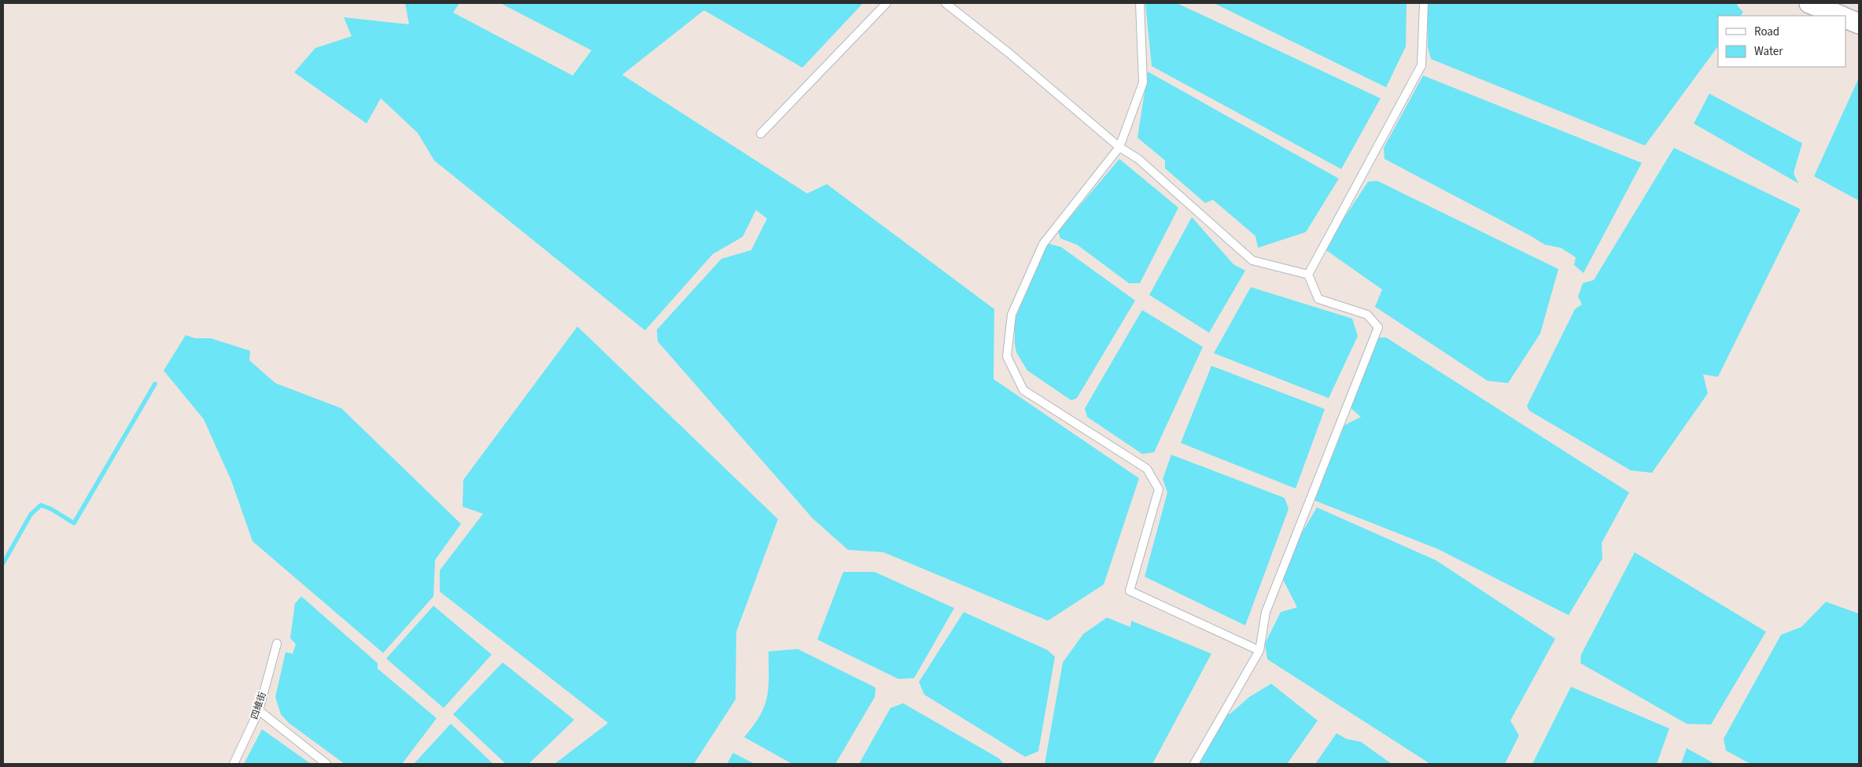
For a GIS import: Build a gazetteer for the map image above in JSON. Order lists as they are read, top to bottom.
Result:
{
  "streets": {
    "lane": ["四維街"]
  },
  "legend": ["Road", "Water"]
}
